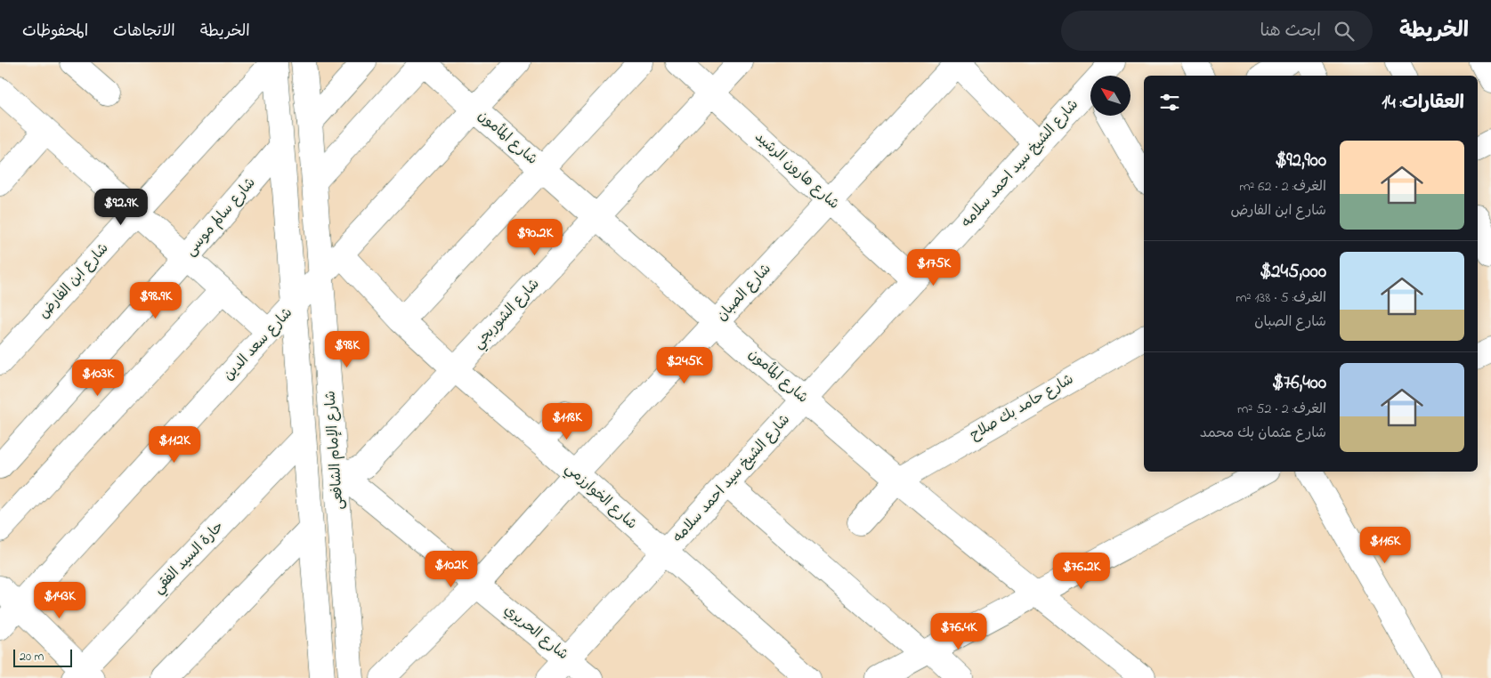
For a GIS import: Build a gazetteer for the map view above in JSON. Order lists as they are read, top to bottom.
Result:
{
  "streets": {
    "street": [
      "شارع المأمون",
      "شارع الشيخ سيد احمد سلامه",
      "شارع هارون الرشيد",
      "شارع سالم موسى",
      "شارع ابن الفارض",
      "شارع الصبان",
      "شارع الشوربجي",
      "شارع سعد الدين",
      "شارع حامد بك صلاح",
      "شارع الإمام الشافعى",
      "شارع الخوارزمي",
      "حارة السيد الفقي",
      "شارع الحريري"
    ]
  },
  "crossings": [
    ["شارع المأمون", "شارع الشيخ سيد احمد سلامه"],
    ["شارع المأمون", "شارع الصبان"],
    ["شارع المأمون", "شارع الشوربجي"],
    ["شارع المأمون", "شارع سعد الدين"],
    ["شارع المأمون", "شارع حامد بك صلاح"],
    ["شارع الشيخ سيد احمد سلامه", "شارع هارون الرشيد"],
    ["شارع الشيخ سيد احمد سلامه", "شارع الخوارزمي"],
    ["شارع الشيخ سيد احمد سلامه", "شارع الحريري"],
    ["شارع هارون الرشيد", "شارع الصبان"],
    ["شارع هارون الرشيد", "شارع الشوربجي"],
    ["شارع سالم موسى", "شارع الإمام الشافعى"],
    ["شارع ابن الفارض", "شارع الإمام الشافعى"],
    ["شارع الصبان", "شارع الخوارزمي"],
    ["شارع الصبان", "شارع الحريري"],
    ["شارع الشوربجي", "شارع الإمام الشافعى"],
    ["شارع الشوربجي", "شارع الخوارزمي"],
    ["شارع الشوربجي", "شارع الحريري"],
    ["شارع سعد الدين", "شارع الإمام الشافعى"],
    ["شارع سعد الدين", "شارع الخوارزمي"],
    ["شارع الإمام الشافعى", "حارة السيد الفقي"],
    ["شارع الإمام الشافعى", "شارع الحريري"]
  ],
  "scale_bar": "20 m",
  "north": "top left",
  "page": {
    "header": "الخريطة",
    "search": "ابحث هنا",
    "nav": ["الخريطة", "الاتجاهات", "المحفوظات"],
    "heading": "العقارات: 14",
    "list": [
      {
        "name": "$92,900",
        "note": "الغرف: 2 · 62 m² · شارع ابن الفارض"
      },
      {
        "name": "$245,000",
        "note": "الغرف: 5 · 138 m² · شارع الصبان"
      },
      {
        "name": "$76,400",
        "note": "الغرف: 2 · 52 m² · شارع عثمان بك محمد"
      }
    ],
    "price": [
      "$92.9K",
      "$90.2K",
      "$175K",
      "$98.9K",
      "$98K",
      "$245K",
      "$103K",
      "$118K",
      "$112K",
      "$116K",
      "$102K",
      "$76.2K",
      "$143K",
      "$76.4K"
    ],
    "scale": "20 m"
  }
}
